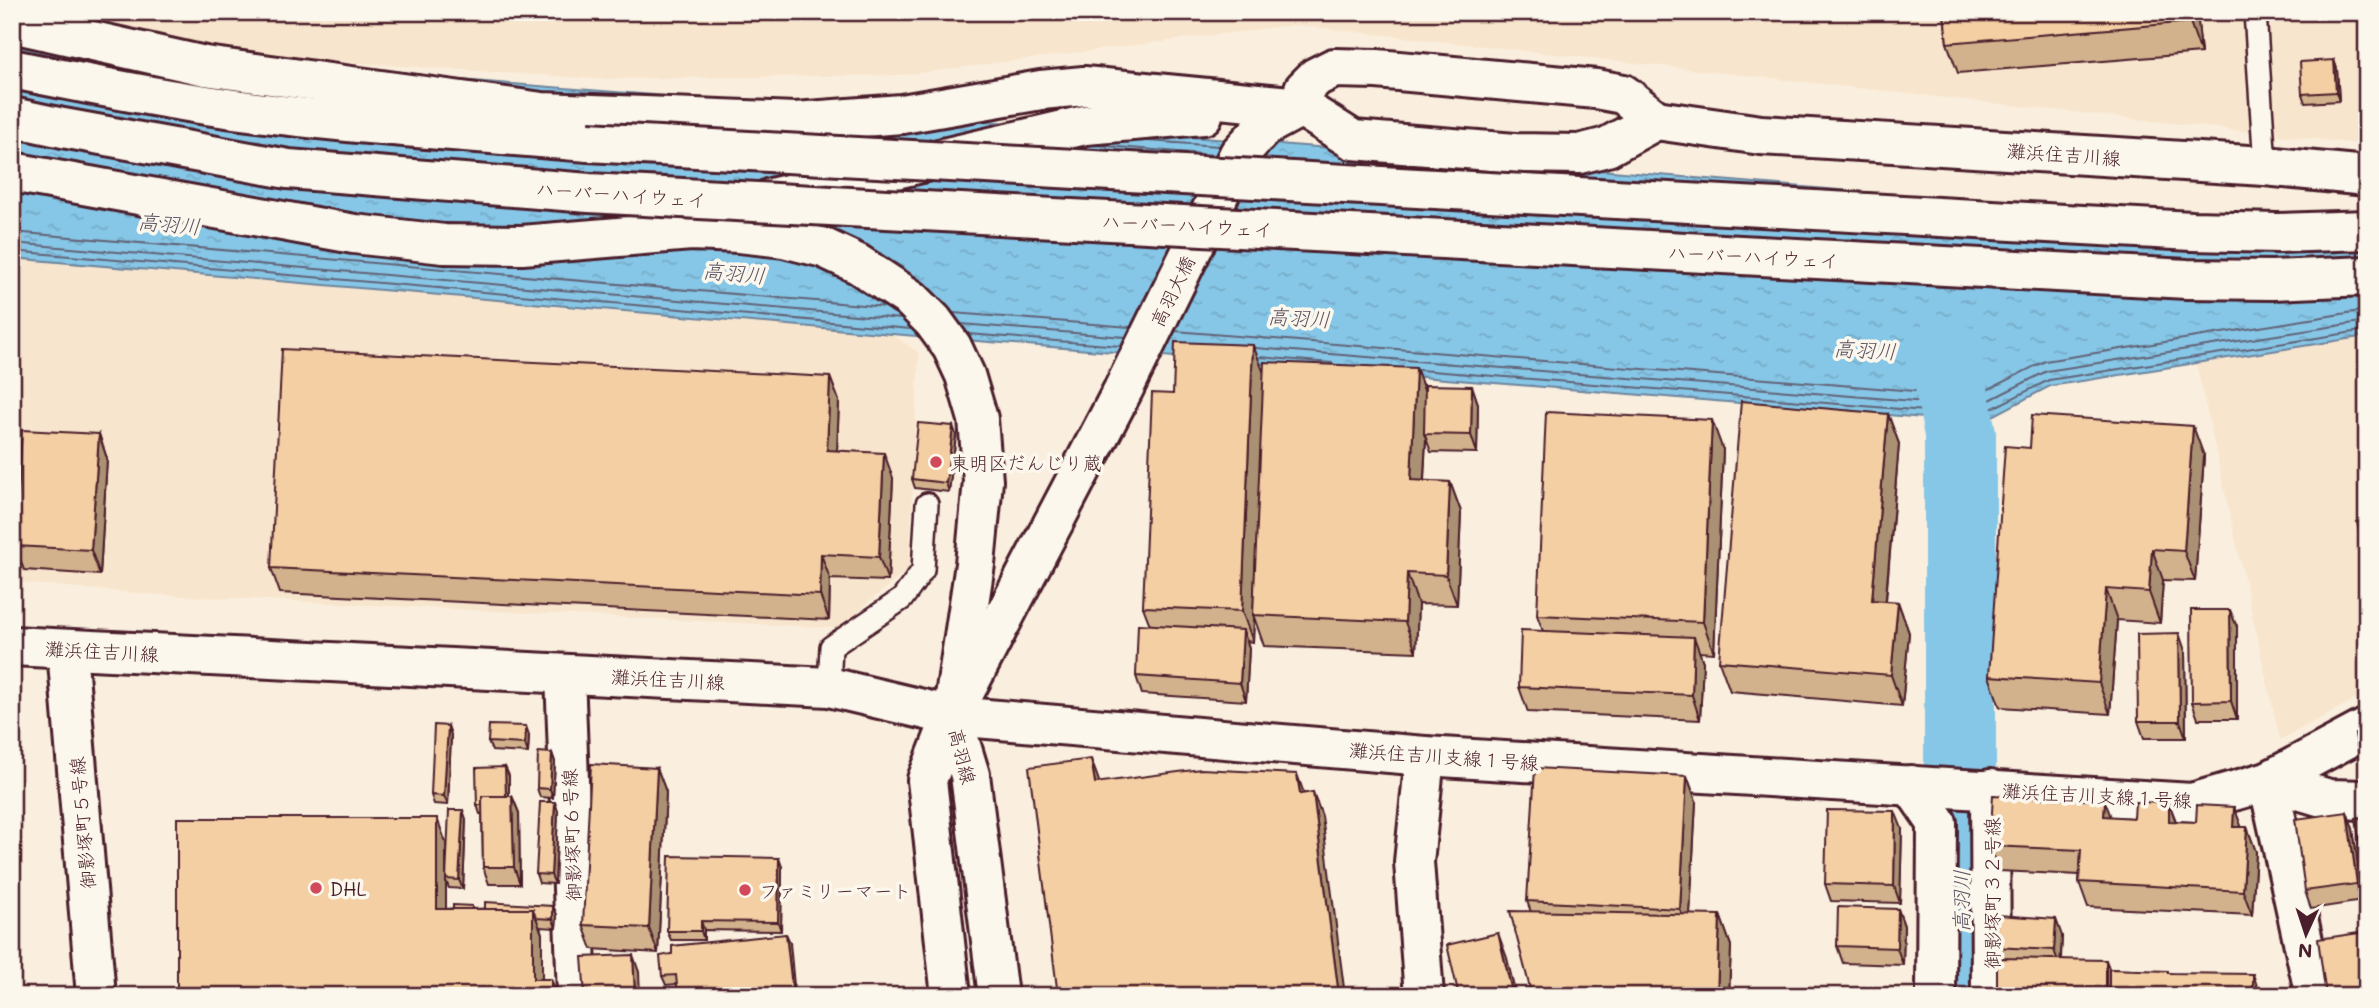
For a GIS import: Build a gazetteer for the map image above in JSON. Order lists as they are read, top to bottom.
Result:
{
  "streets": {
    "street": [
      "灘浜住吉川線",
      "ハーバーハイウェイ",
      "高羽大橋",
      "高羽線",
      "灘浜住吉川支線１号線",
      "御影塚町５号線",
      "御影塚町６号線",
      "御影塚町３２号線"
    ]
  },
  "crossings": [
    ["灘浜住吉川線", "高羽大橋"],
    ["灘浜住吉川線", "高羽線"],
    ["灘浜住吉川線", "灘浜住吉川支線１号線"],
    ["灘浜住吉川線", "御影塚町５号線"],
    ["灘浜住吉川線", "御影塚町６号線"],
    ["高羽大橋", "高羽線"],
    ["高羽大橋", "灘浜住吉川支線１号線"],
    ["高羽線", "灘浜住吉川支線１号線"],
    ["灘浜住吉川支線１号線", "御影塚町３２号線"]
  ],
  "water": ["高羽川"],
  "places": ["東明区だんじり蔵", "DHL", "ファミリーマート"],
  "north": "bottom"
}
